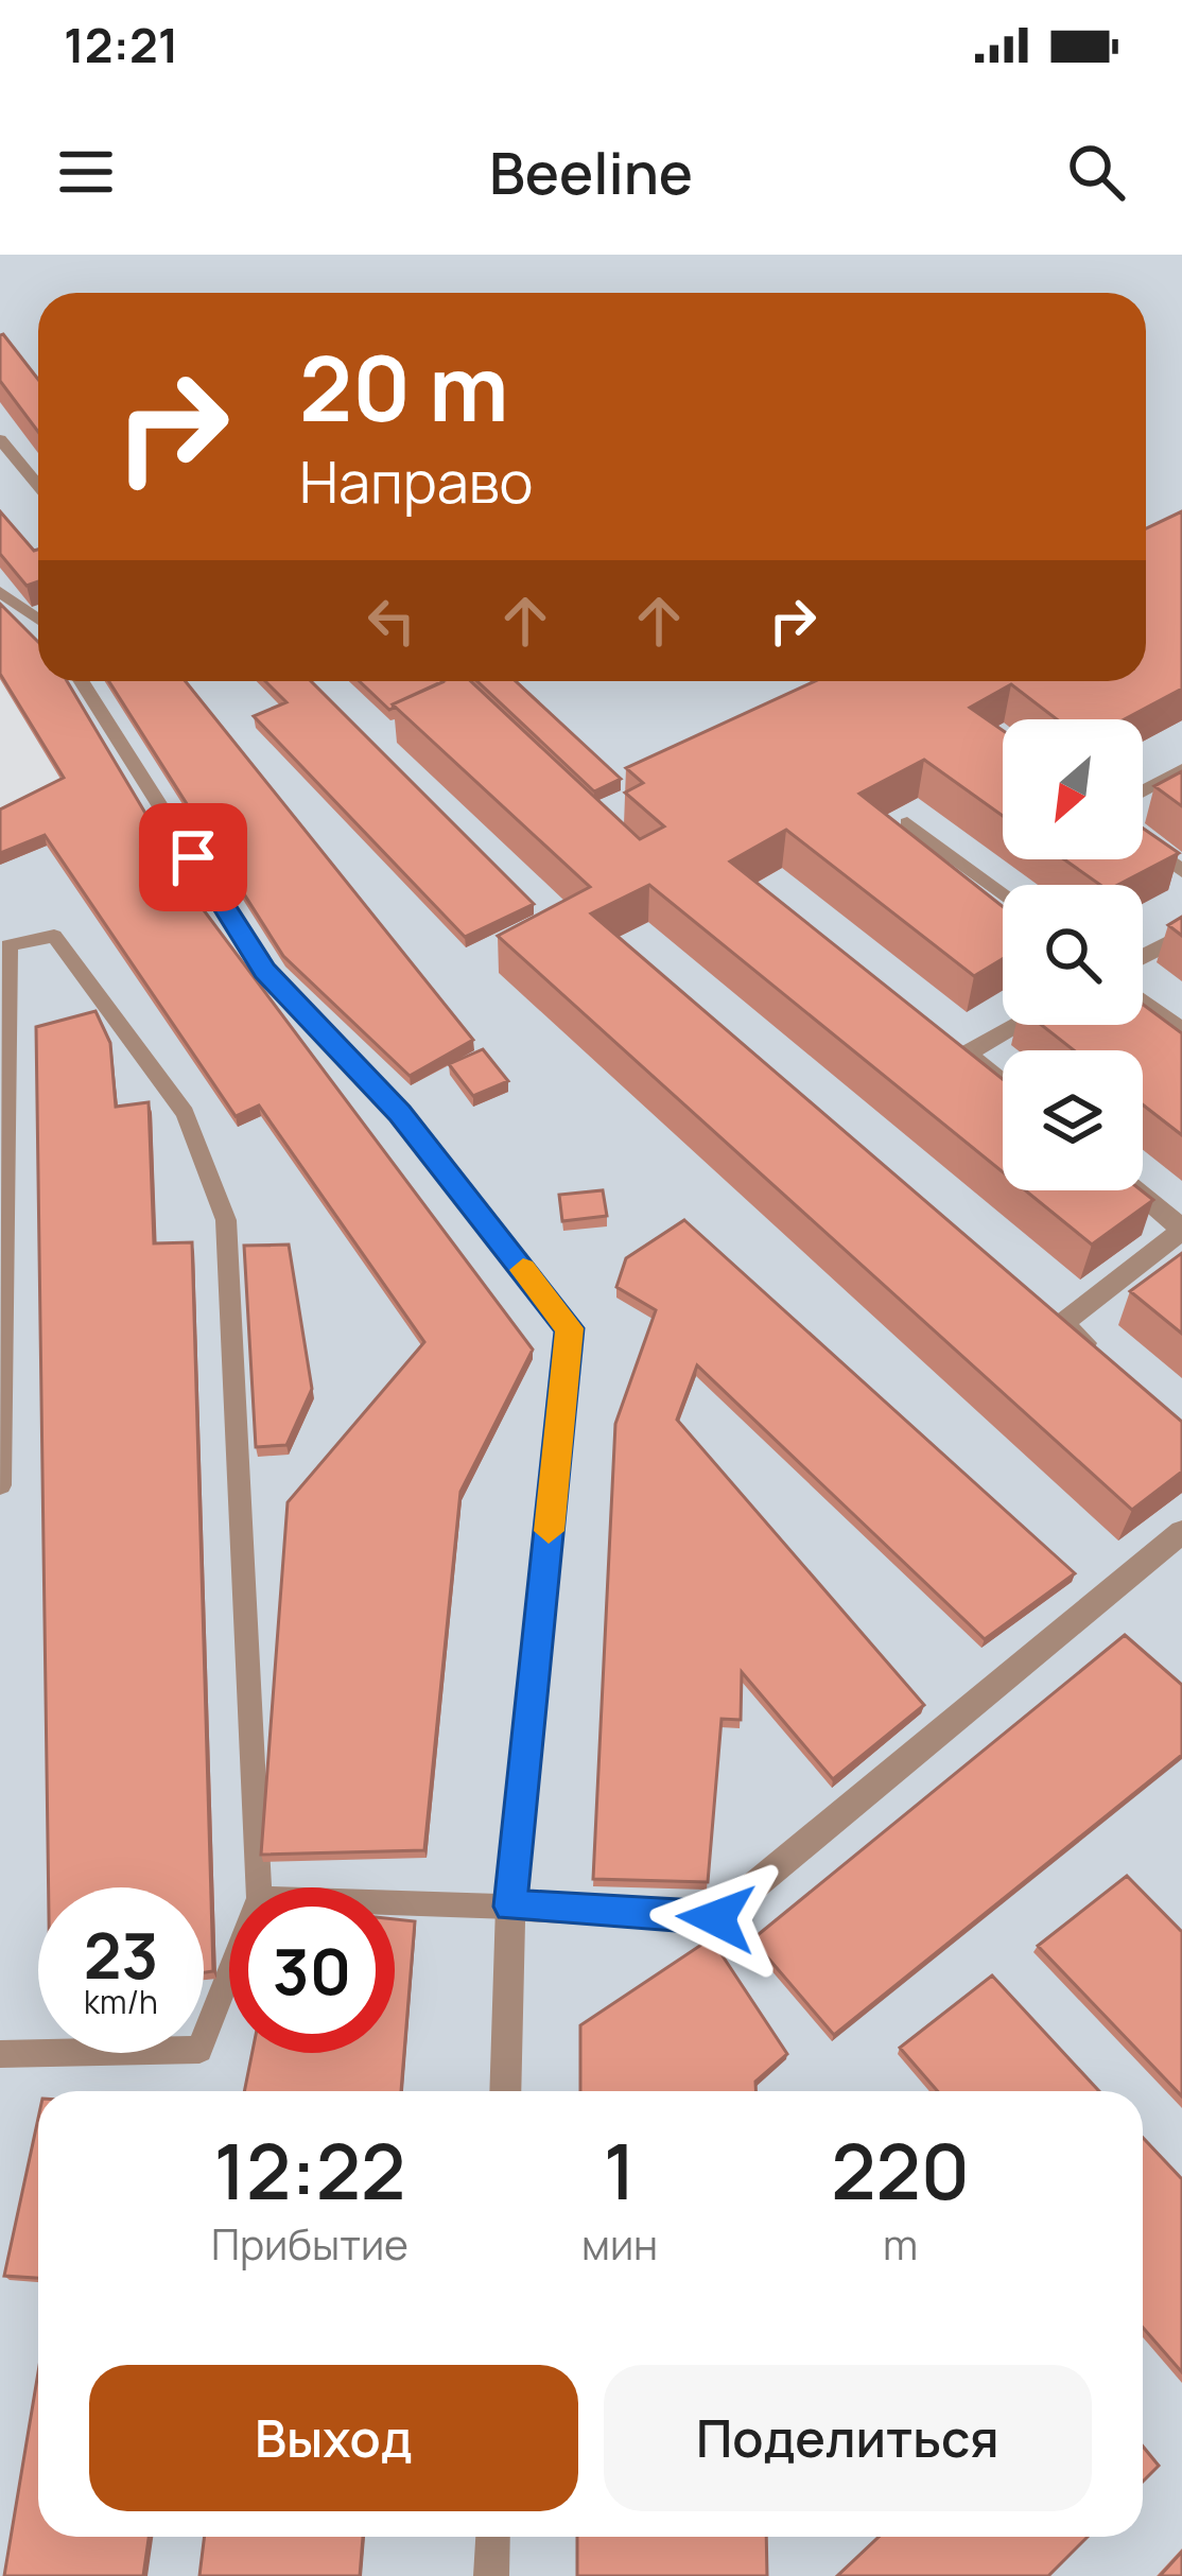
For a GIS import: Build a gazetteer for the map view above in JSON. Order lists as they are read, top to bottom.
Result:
{
  "north": "bottom left",
  "page": {
    "status": "12:21",
    "header": "Beeline",
    "turn": ["20 m", "Направо"],
    "speed": "23 km/h",
    "limit": "30",
    "eta": [
      "12:22",
      "Прибытие",
      "1",
      "мин",
      "220",
      "m"
    ],
    "buttons": ["Выход", "Поделиться"]
  }
}
